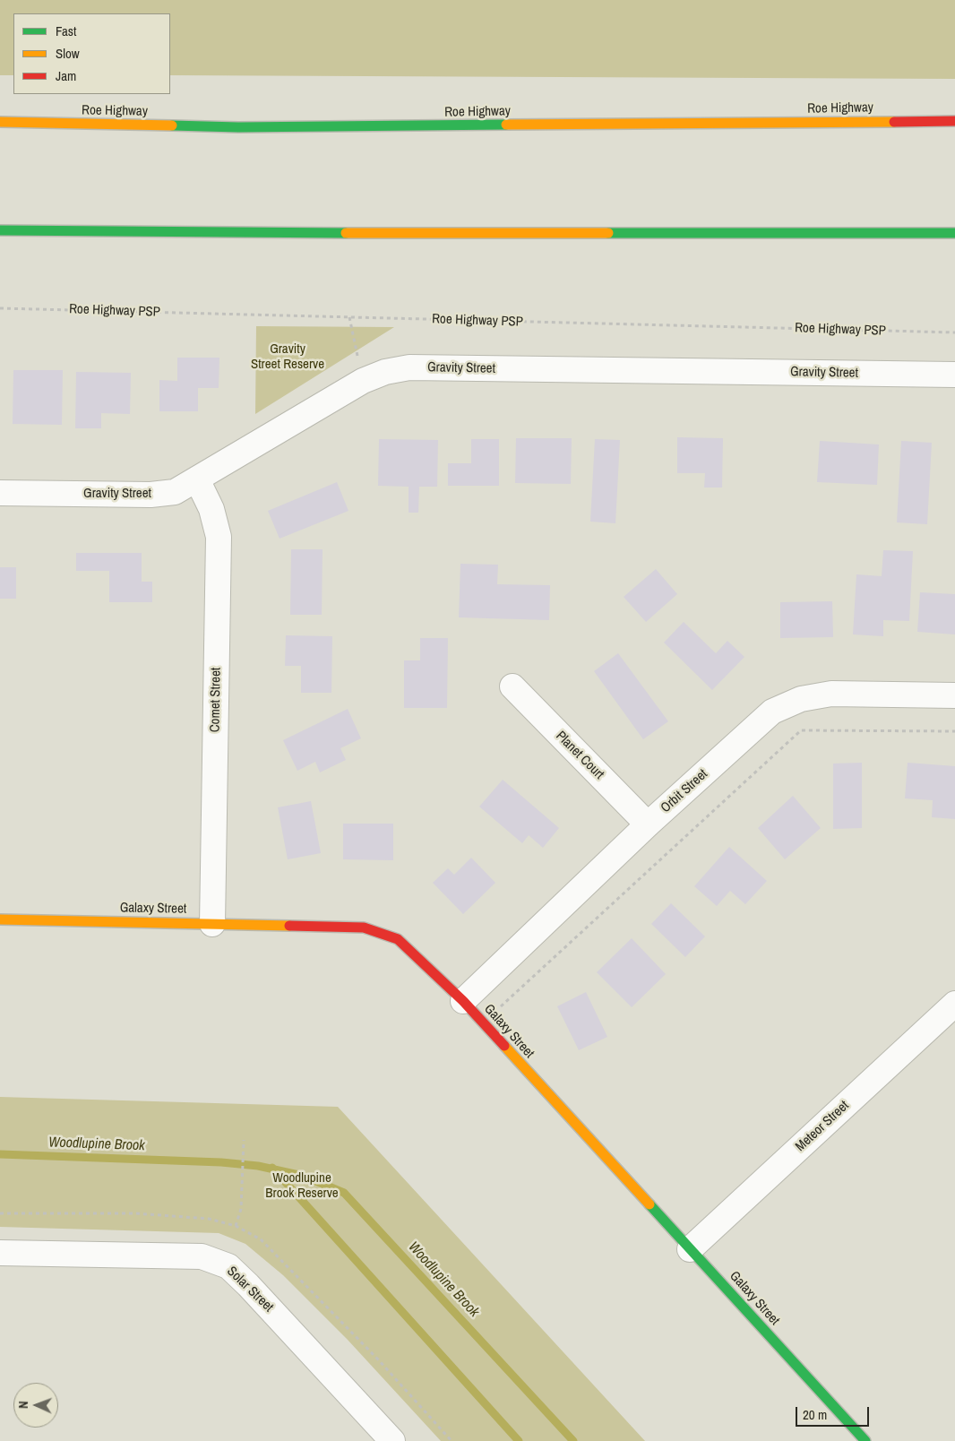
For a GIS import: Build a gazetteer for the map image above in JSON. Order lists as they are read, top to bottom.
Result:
{
  "streets": {
    "main road": ["Roe Highway", "Galaxy Street"],
    "street": [
      "Gravity Street",
      "Comet Street",
      "Planet Court",
      "Orbit Street",
      "Meteor Street",
      "Solar Street"
    ],
    "path": ["Roe Highway PSP"]
  },
  "crossings": [
    ["Gravity Street", "Comet Street"],
    ["Comet Street", "Galaxy Street"],
    ["Planet Court", "Orbit Street"],
    ["Orbit Street", "Galaxy Street"],
    ["Galaxy Street", "Meteor Street"]
  ],
  "water": ["Woodlupine Brook"],
  "parks": ["Gravity Street Reserve", "Woodlupine Brook Reserve"],
  "legend": ["Fast", "Slow", "Jam"],
  "scale_bar": "20 m",
  "north": "left"
}
